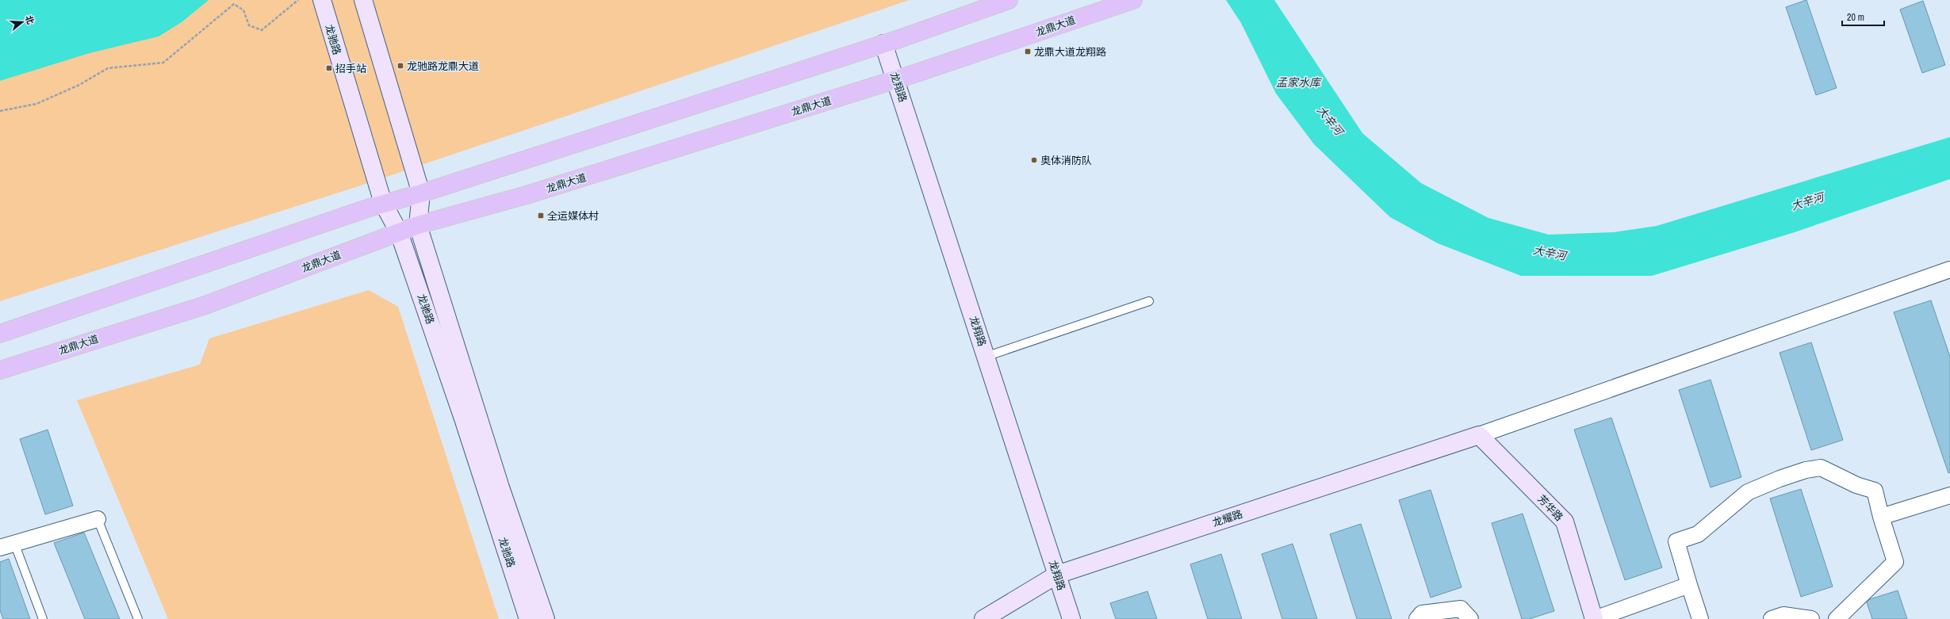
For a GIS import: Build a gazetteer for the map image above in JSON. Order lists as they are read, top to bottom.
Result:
{
  "streets": {
    "main road": ["龙鼎大道"],
    "street": [
      "龙驰路",
      "龙翔路",
      "芳华路",
      "龙耀路"
    ]
  },
  "crossings": [
    ["龙鼎大道", "龙驰路"],
    ["龙鼎大道", "龙翔路"],
    ["龙翔路", "龙耀路"],
    ["芳华路", "龙耀路"]
  ],
  "water": ["孟家水库", "大辛河"],
  "places": {
    "transit": [
      "龙鼎大道龙翔路",
      "龙驰路龙鼎大道",
      "招手站",
      "全运媒体村"
    ],
    "other": ["奥体消防队"]
  },
  "scale_bar": "20 m",
  "north": "right"
}
